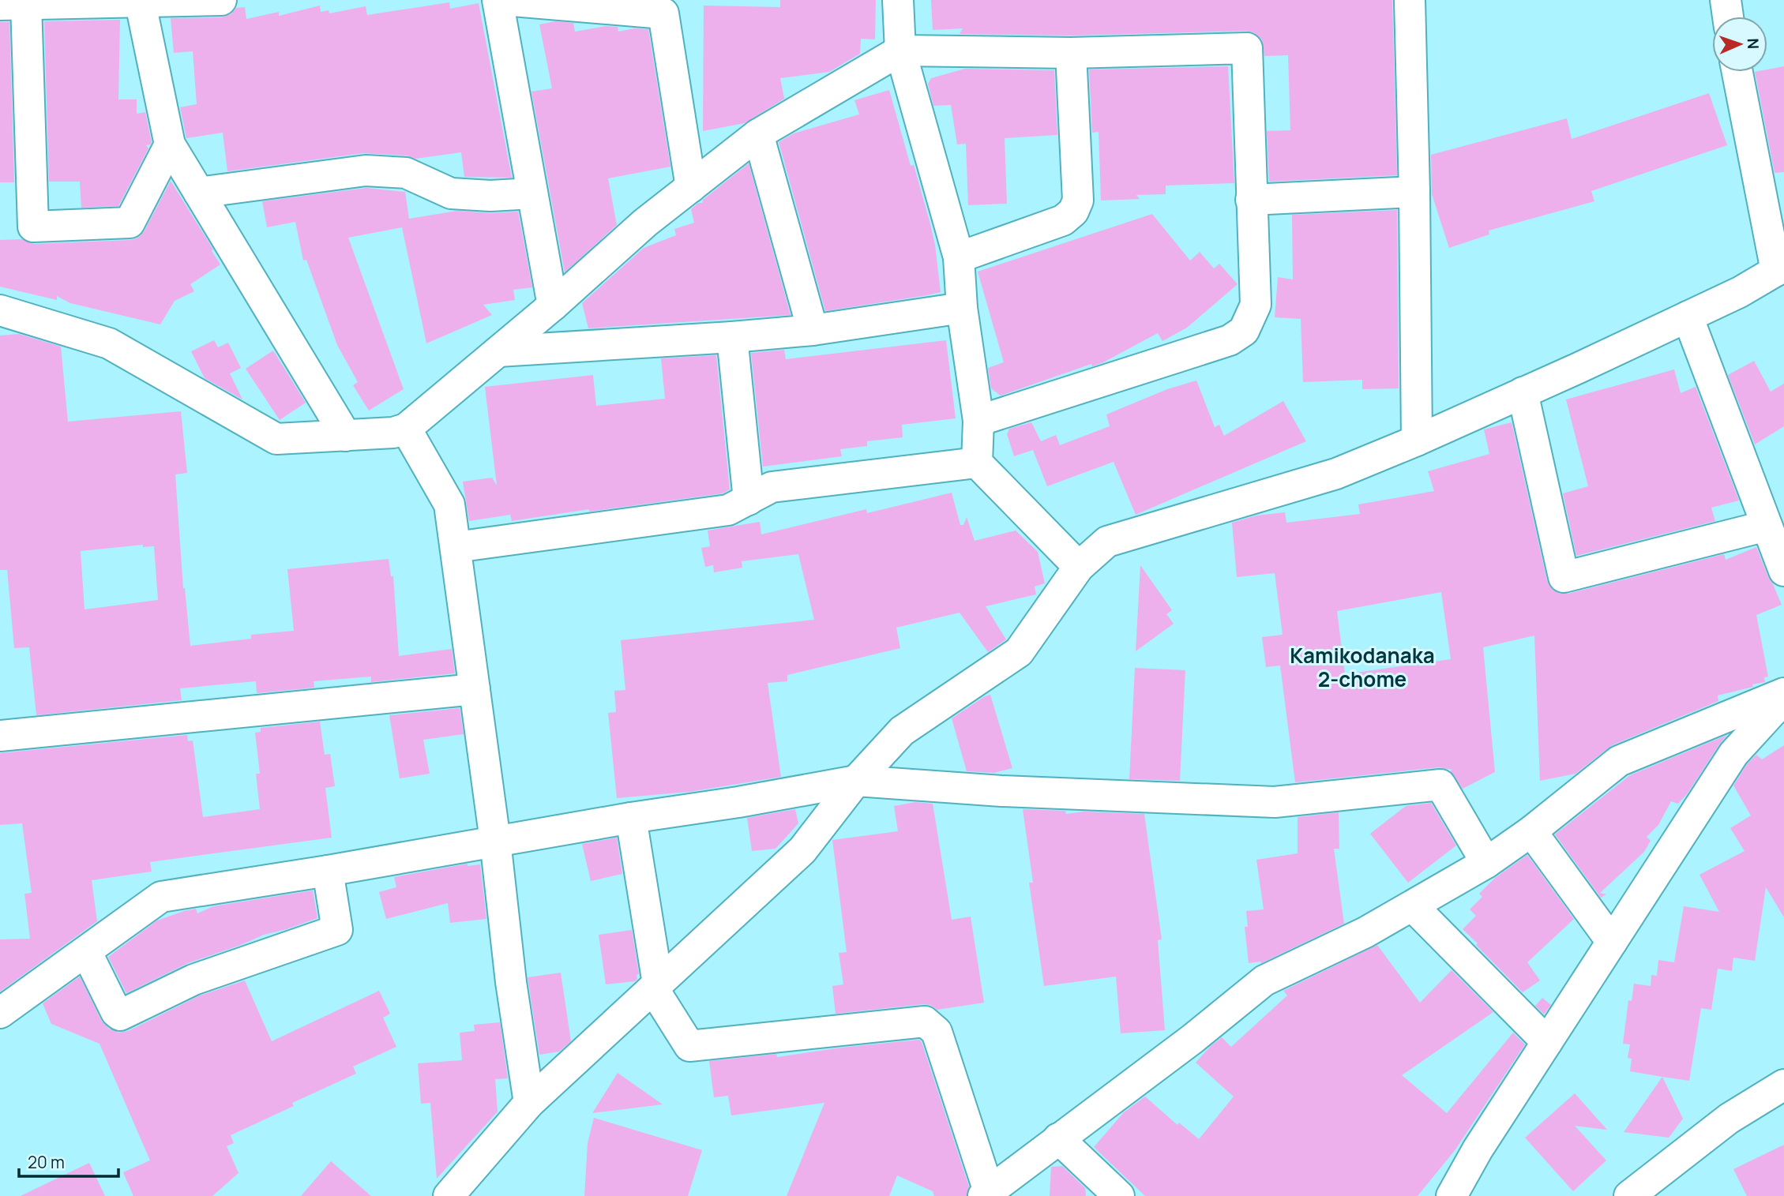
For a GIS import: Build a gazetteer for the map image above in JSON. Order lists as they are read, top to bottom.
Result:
{
  "districts": ["Kamikodanaka 2-chome"],
  "scale_bar": "20 m",
  "north": "right"
}
